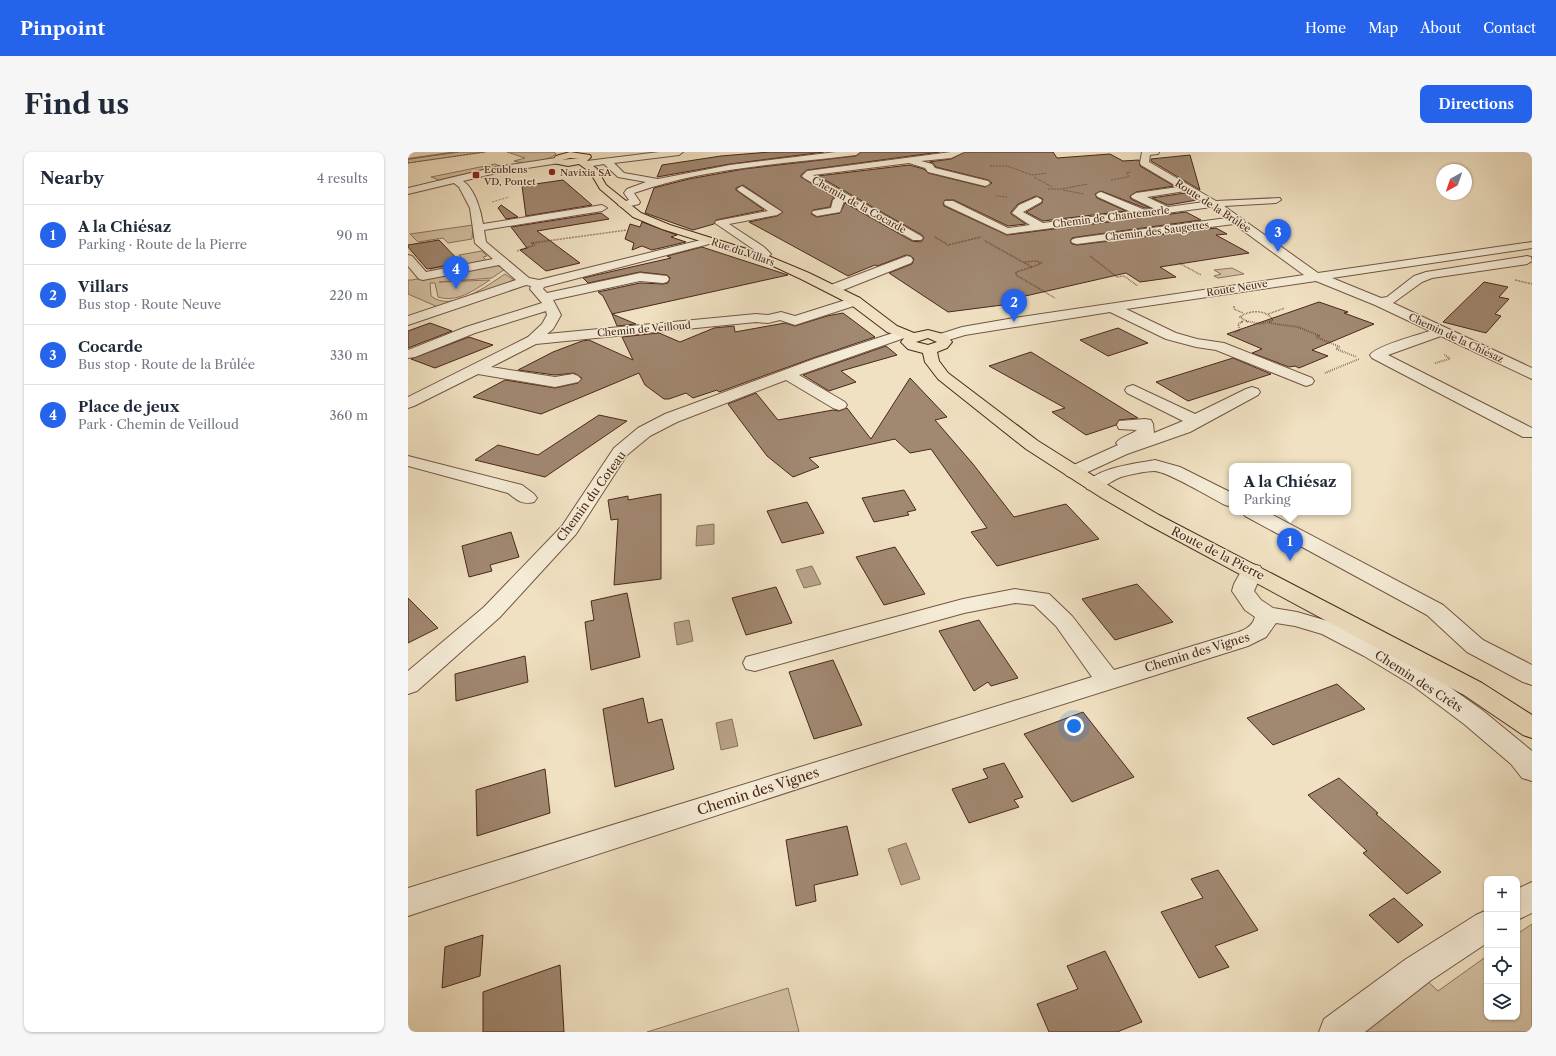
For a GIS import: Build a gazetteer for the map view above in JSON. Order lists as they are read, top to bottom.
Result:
{
  "streets": {
    "main road": ["Rue du Villars", "Route de la Pierre"],
    "street": [
      "Chemin de la Cocarde",
      "Route de la Brûlée",
      "Chemin de Chantemerle",
      "Chemin des Saugettes",
      "Route Neuve",
      "Chemin de Veilloud",
      "Chemin de la Chiésaz",
      "Chemin du Coteau",
      "Chemin des Vignes",
      "Chemin des Crêts"
    ]
  },
  "crossings": [
    ["Chemin de la Cocarde", "Rue du Villars"],
    ["Route de la Brûlée", "Chemin de Chantemerle"],
    ["Route de la Brûlée", "Chemin des Saugettes"],
    ["Route de la Brûlée", "Route Neuve"],
    ["Route de la Brûlée", "Chemin de la Chiésaz"],
    ["Rue du Villars", "Chemin de Veilloud"],
    ["Rue du Villars", "Chemin du Coteau"],
    ["Route Neuve", "Chemin de la Chiésaz"],
    ["Chemin des Vignes", "Chemin des Crêts"]
  ],
  "places": {
    "other": ["Navixia SA"],
    "transit": ["Ecublens VD, Pontet"]
  },
  "north": "bottom left",
  "page": {
    "header": "Pinpoint",
    "nav": [
      "Home",
      "Map",
      "About",
      "Contact"
    ],
    "buttons": "Directions",
    "title": "Find us",
    "heading": ["Nearby", "4 results"],
    "list": [
      {
        "mark": "1",
        "name": "A la Chiésaz",
        "note": "Parking · Route de la Pierre",
        "value": "90 m"
      },
      {
        "mark": "2",
        "name": "Villars",
        "note": "Bus stop · Route Neuve",
        "value": "220 m"
      },
      {
        "mark": "3",
        "name": "Cocarde",
        "note": "Bus stop · Route de la Brûlée",
        "value": "330 m"
      },
      {
        "mark": "4",
        "name": "Place de jeux",
        "note": "Park · Chemin de Veilloud",
        "value": "360 m"
      }
    ],
    "pins": [
      "3",
      "4",
      "2",
      "1"
    ],
    "popup": ["A la Chiésaz", "Parking"],
    "map_buttons": ["+", "−"]
  }
}
